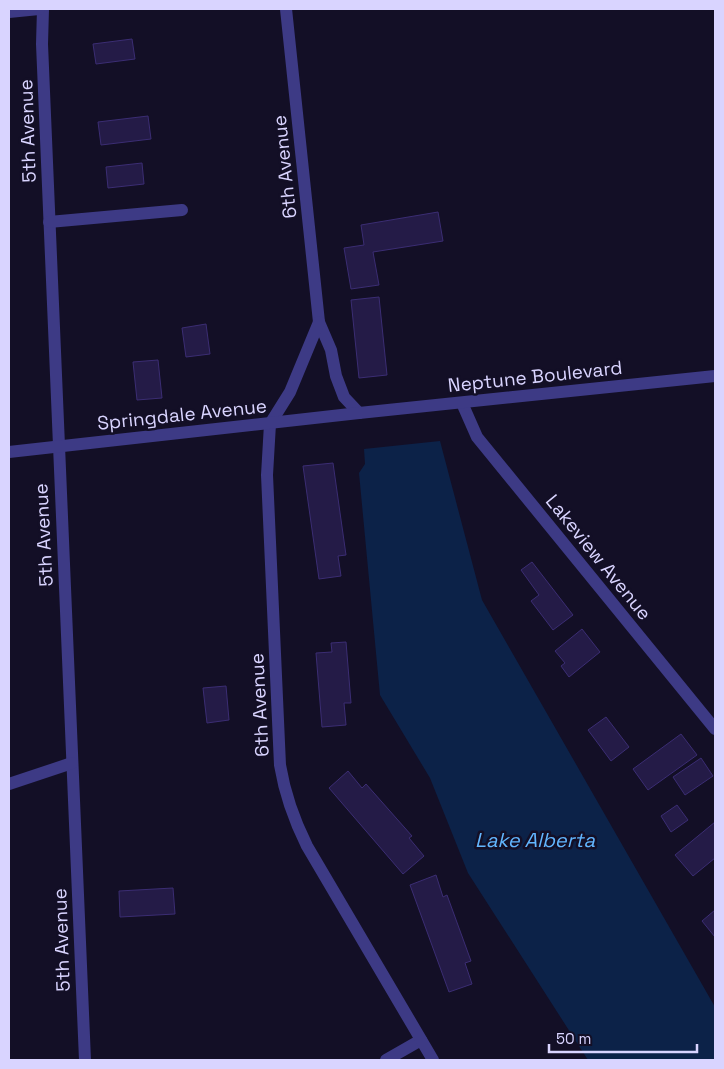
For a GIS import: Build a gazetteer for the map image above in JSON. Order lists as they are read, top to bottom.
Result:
{
  "streets": {
    "street": [
      "5th Avenue",
      "6th Avenue",
      "Neptune Boulevard",
      "Springdale Avenue",
      "Lakeview Avenue"
    ]
  },
  "crossings": [
    ["5th Avenue", "Springdale Avenue"],
    ["6th Avenue", "Neptune Boulevard"],
    ["6th Avenue", "Springdale Avenue"],
    ["Neptune Boulevard", "Springdale Avenue"],
    ["Neptune Boulevard", "Lakeview Avenue"]
  ],
  "water": ["Lake Alberta"],
  "scale_bar": "50 m"
}
